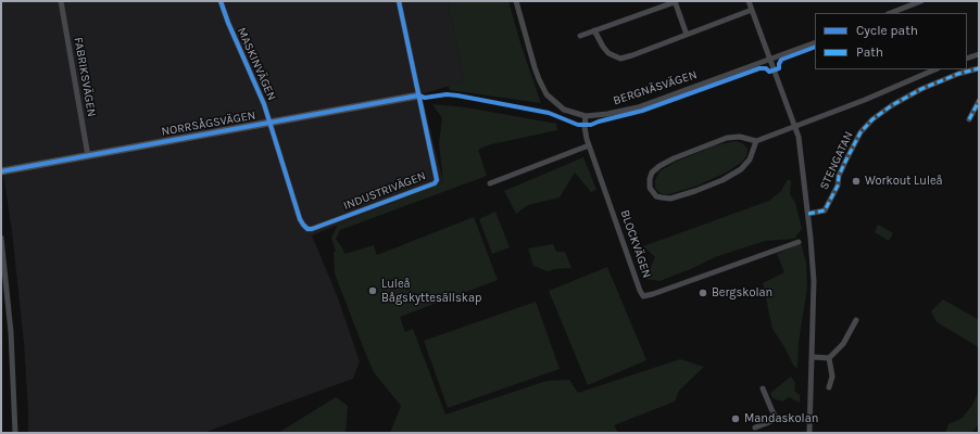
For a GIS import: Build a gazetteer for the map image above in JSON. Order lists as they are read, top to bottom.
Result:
{
  "streets": {
    "street": [
      "MASKINVÄGEN",
      "FABRIKSVÄGEN",
      "BERGNÄSVÄGEN",
      "NORRSÅGSVÄGEN",
      "STENGATAN",
      "INDUSTRIVÄGEN",
      "BLOCKVÄGEN"
    ]
  },
  "crossings": [
    ["MASKINVÄGEN", "NORRSÅGSVÄGEN"],
    ["MASKINVÄGEN", "INDUSTRIVÄGEN"],
    ["FABRIKSVÄGEN", "NORRSÅGSVÄGEN"],
    ["BERGNÄSVÄGEN", "STENGATAN"],
    ["BERGNÄSVÄGEN", "BLOCKVÄGEN"],
    ["NORRSÅGSVÄGEN", "INDUSTRIVÄGEN"]
  ],
  "places": [
    "Workout Luleå",
    "Luleå Bågskyttesällskap",
    "Bergskolan",
    "Mandaskolan"
  ],
  "legend": ["Cycle path", "Path"]
}
